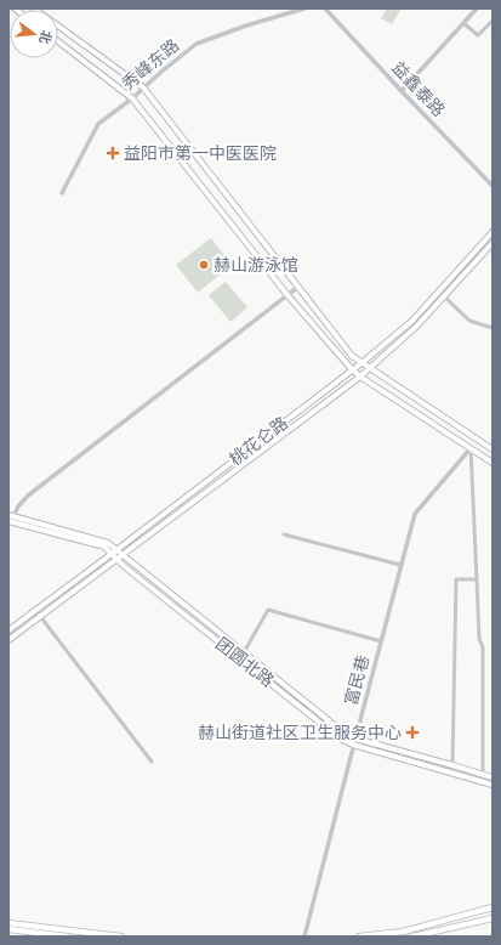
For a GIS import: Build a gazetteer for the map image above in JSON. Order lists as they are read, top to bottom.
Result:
{
  "streets": {
    "main road": ["桃花仑路", "团圆北路"],
    "street": ["秀峰东路", "益鑫泰路", "富民巷"]
  },
  "crossings": [
    ["桃花仑路", "团圆北路"],
    ["团圆北路", "富民巷"]
  ],
  "places": {
    "health": ["益阳市第一中医医院", "赫山街道社区卫生服务中心"],
    "other": ["赫山游泳馆"]
  },
  "north": "right"
}
